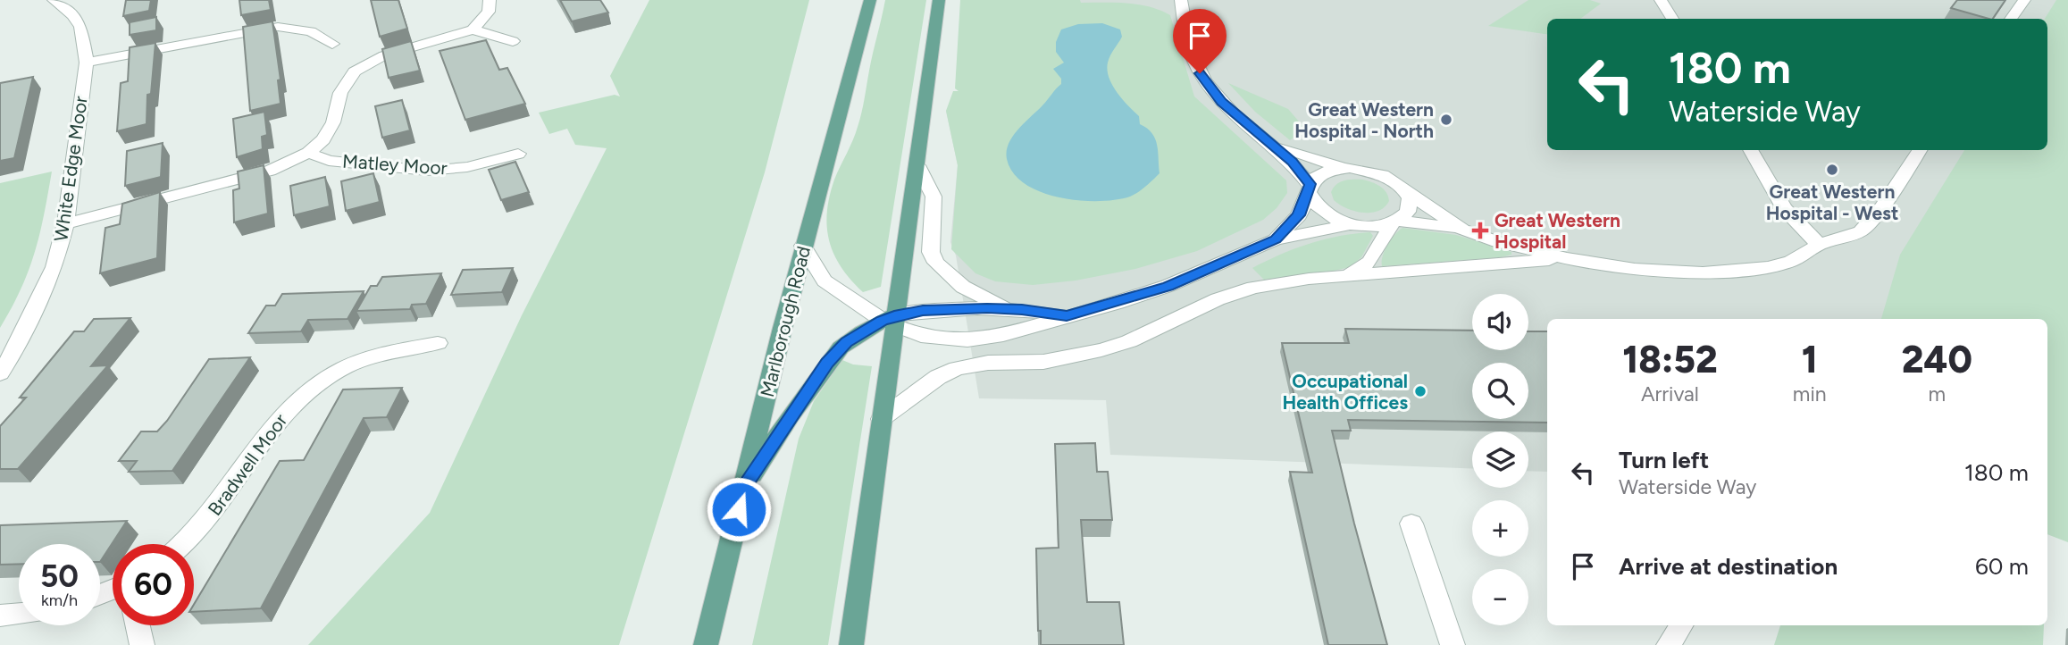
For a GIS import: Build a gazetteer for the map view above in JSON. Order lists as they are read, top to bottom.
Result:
{
  "streets": {
    "main road": ["Marlborough Road"],
    "street": ["Matley Moor", "White Edge Moor", "Bradwell Moor"]
  },
  "crossings": [
    ["Matley Moor", "White Edge Moor"]
  ],
  "places": {
    "other": ["Great Western Hospital - North", "Great Western Hospital - West", "Occupational Health Offices"],
    "health": ["Great Western Hospital"]
  },
  "page": {
    "turn": ["180 m", "Waterside Way"],
    "map_buttons": ["+", "−"],
    "eta": [
      "18:52",
      "Arrival",
      "1",
      "min",
      "240",
      "m"
    ],
    "list": [
      {
        "name": "Turn left",
        "note": "Waterside Way",
        "value": "180 m"
      },
      {
        "name": "Arrive at destination",
        "value": "60 m"
      }
    ],
    "speed": "50 km/h",
    "limit": "60"
  }
}
